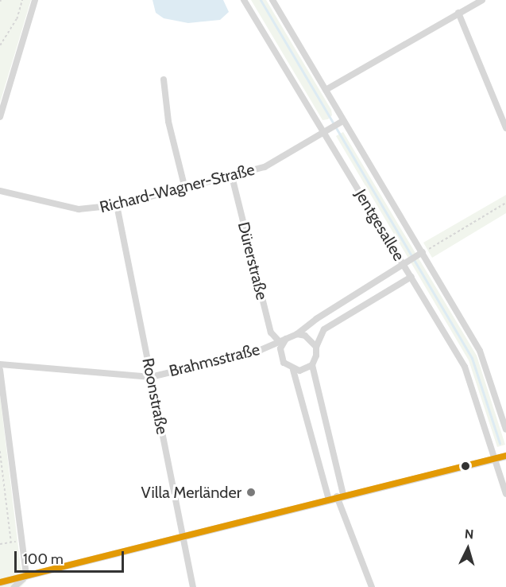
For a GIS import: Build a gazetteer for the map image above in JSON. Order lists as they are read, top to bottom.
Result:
{
  "streets": {
    "street": [
      "Richard-Wagner-Straße",
      "Jentgesallee",
      "Dürerstraße",
      "Brahmsstraße",
      "Roonstraße"
    ]
  },
  "crossings": [
    ["Richard-Wagner-Straße", "Jentgesallee"],
    ["Richard-Wagner-Straße", "Dürerstraße"],
    ["Richard-Wagner-Straße", "Roonstraße"],
    ["Dürerstraße", "Brahmsstraße"],
    ["Brahmsstraße", "Roonstraße"]
  ],
  "places": ["Villa Merländer"],
  "scale_bar": "100 m",
  "north": "top"
}
